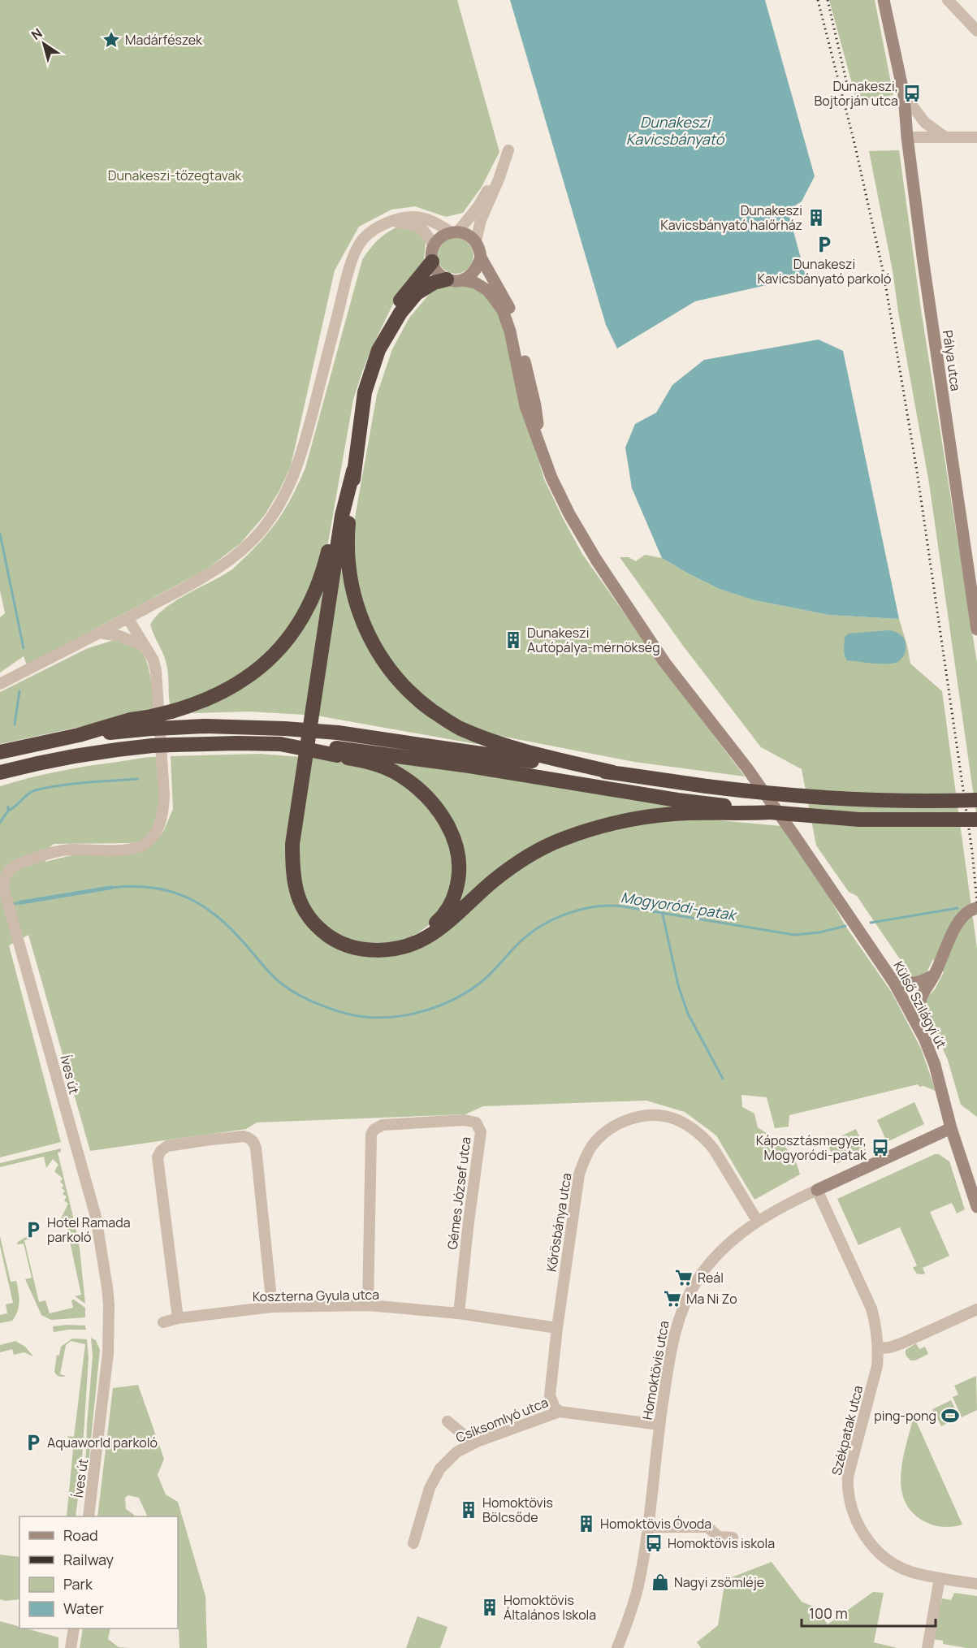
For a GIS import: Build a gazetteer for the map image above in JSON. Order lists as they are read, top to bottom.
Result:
{
  "streets": {
    "main road": ["Pálya utca", "Külső Szilágyi út", "Homoktövis utca"],
    "street": [
      "Íves út",
      "Gémes József utca",
      "Kőrösbánya utca",
      "Koszterna Gyula utca",
      "Csíksomlyó utca",
      "Székpatak utca"
    ]
  },
  "crossings": [
    ["Külső Szilágyi út", "Homoktövis utca"],
    ["Gémes József utca", "Koszterna Gyula utca"],
    ["Kőrösbánya utca", "Koszterna Gyula utca"],
    ["Kőrösbánya utca", "Homoktövis utca"],
    ["Kőrösbánya utca", "Csíksomlyó utca"],
    ["Homoktövis utca", "Csíksomlyó utca"],
    ["Homoktövis utca", "Székpatak utca"]
  ],
  "water": ["Dunakeszi Kavicsbányató", "Mogyoródi-patak"],
  "parks": ["Dunakeszi-tőzegtavak"],
  "places": {
    "place": ["Madárfészek"],
    "bus stop": ["Dunakeszi, Bojtorján utca", "Káposztásmegyer, Mogyoródi-patak", "Homoktövis iskola"],
    "building": [
      "Dunakeszi Kavicsbányató halőrház",
      "Dunakeszi Autópálya-mérnökség",
      "Homoktövis Bölcsőde",
      "Homoktövis Óvoda",
      "Homoktövis Általános Iskola"
    ],
    "parking": ["Dunakeszi Kavicsbányató parkoló", "Hotel Ramada parkoló", "Aquaworld parkoló"],
    "supermarket": ["Reál", "Ma Ni Zo"],
    "sports": ["ping-pong"],
    "shop": ["Nagyi zsömléje"]
  },
  "legend": [
    "Road",
    "Railway",
    "Park",
    "Water"
  ],
  "scale_bar": "100 m",
  "north": "top left"
}
